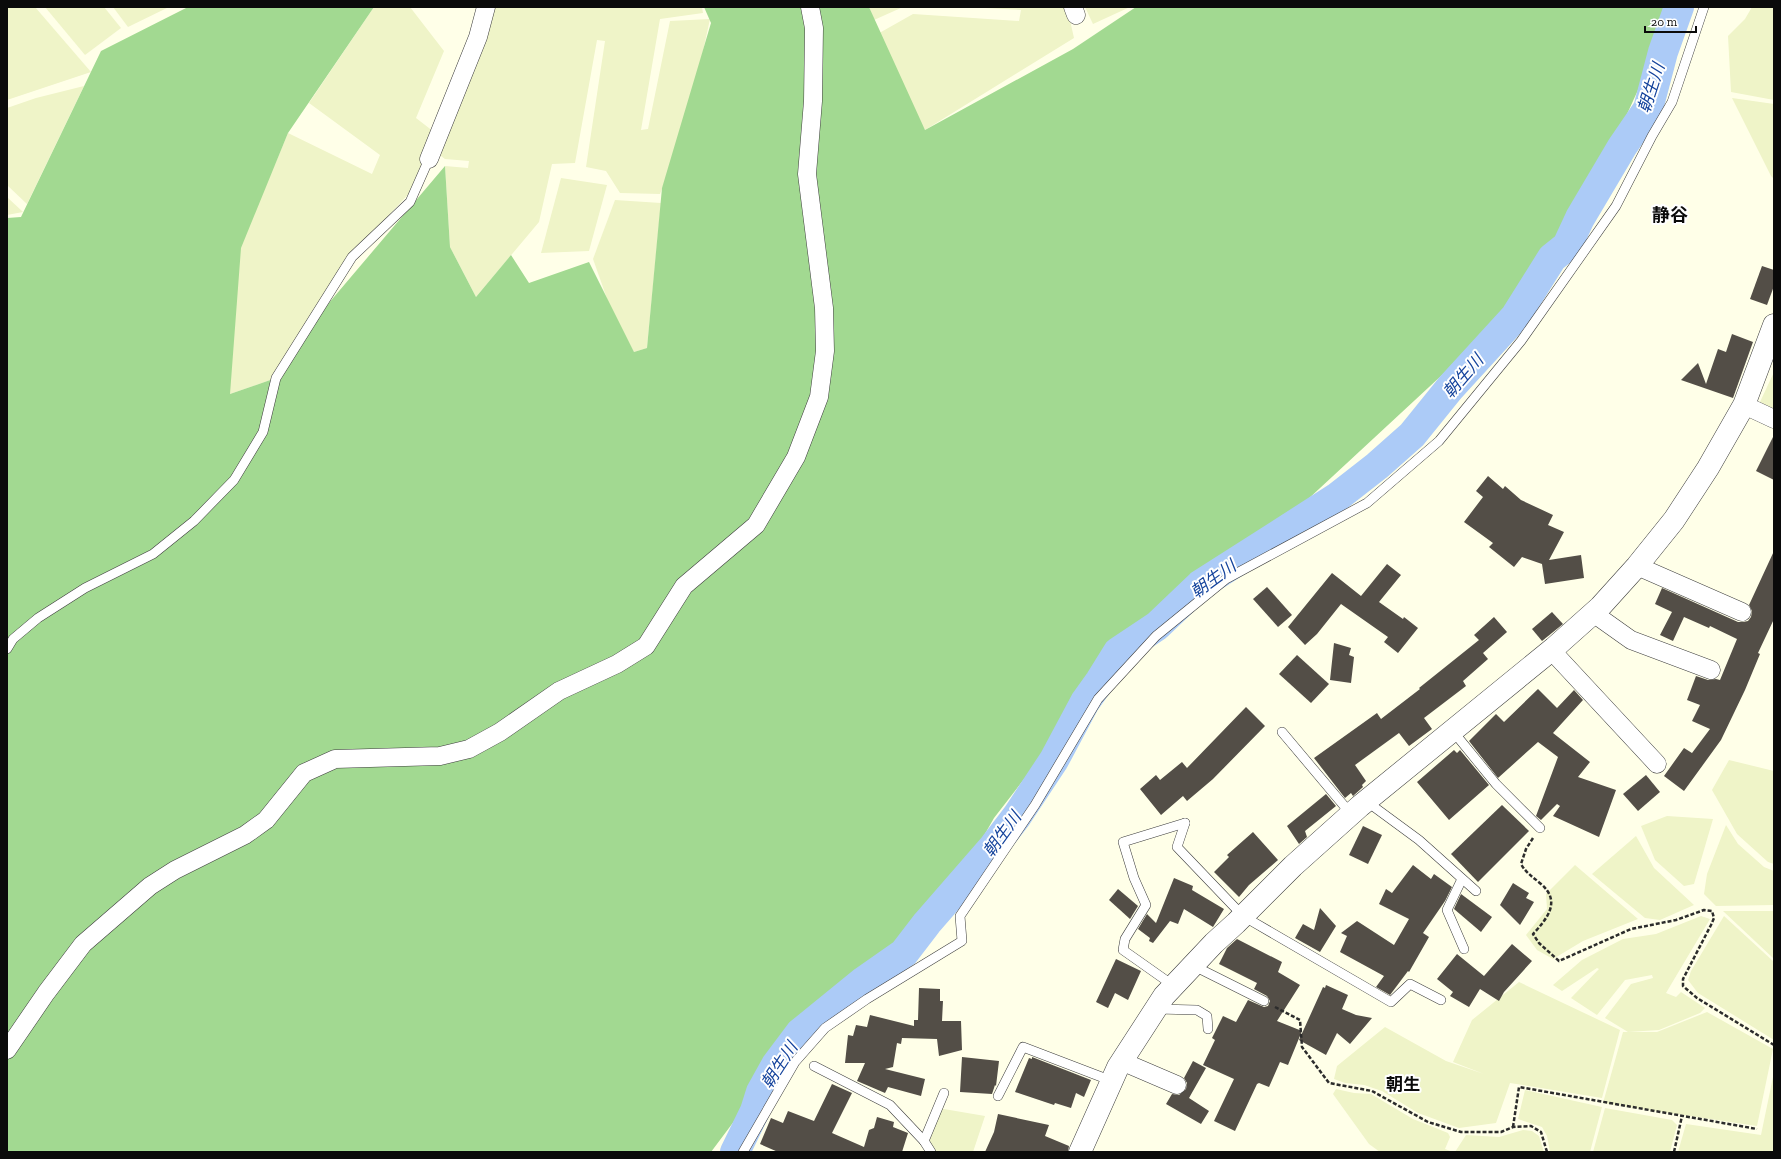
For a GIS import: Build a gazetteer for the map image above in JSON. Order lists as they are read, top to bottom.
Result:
{
  "districts": ["静谷", "朝生"],
  "water": ["朝生川"],
  "scale_bar": "20 m"
}
